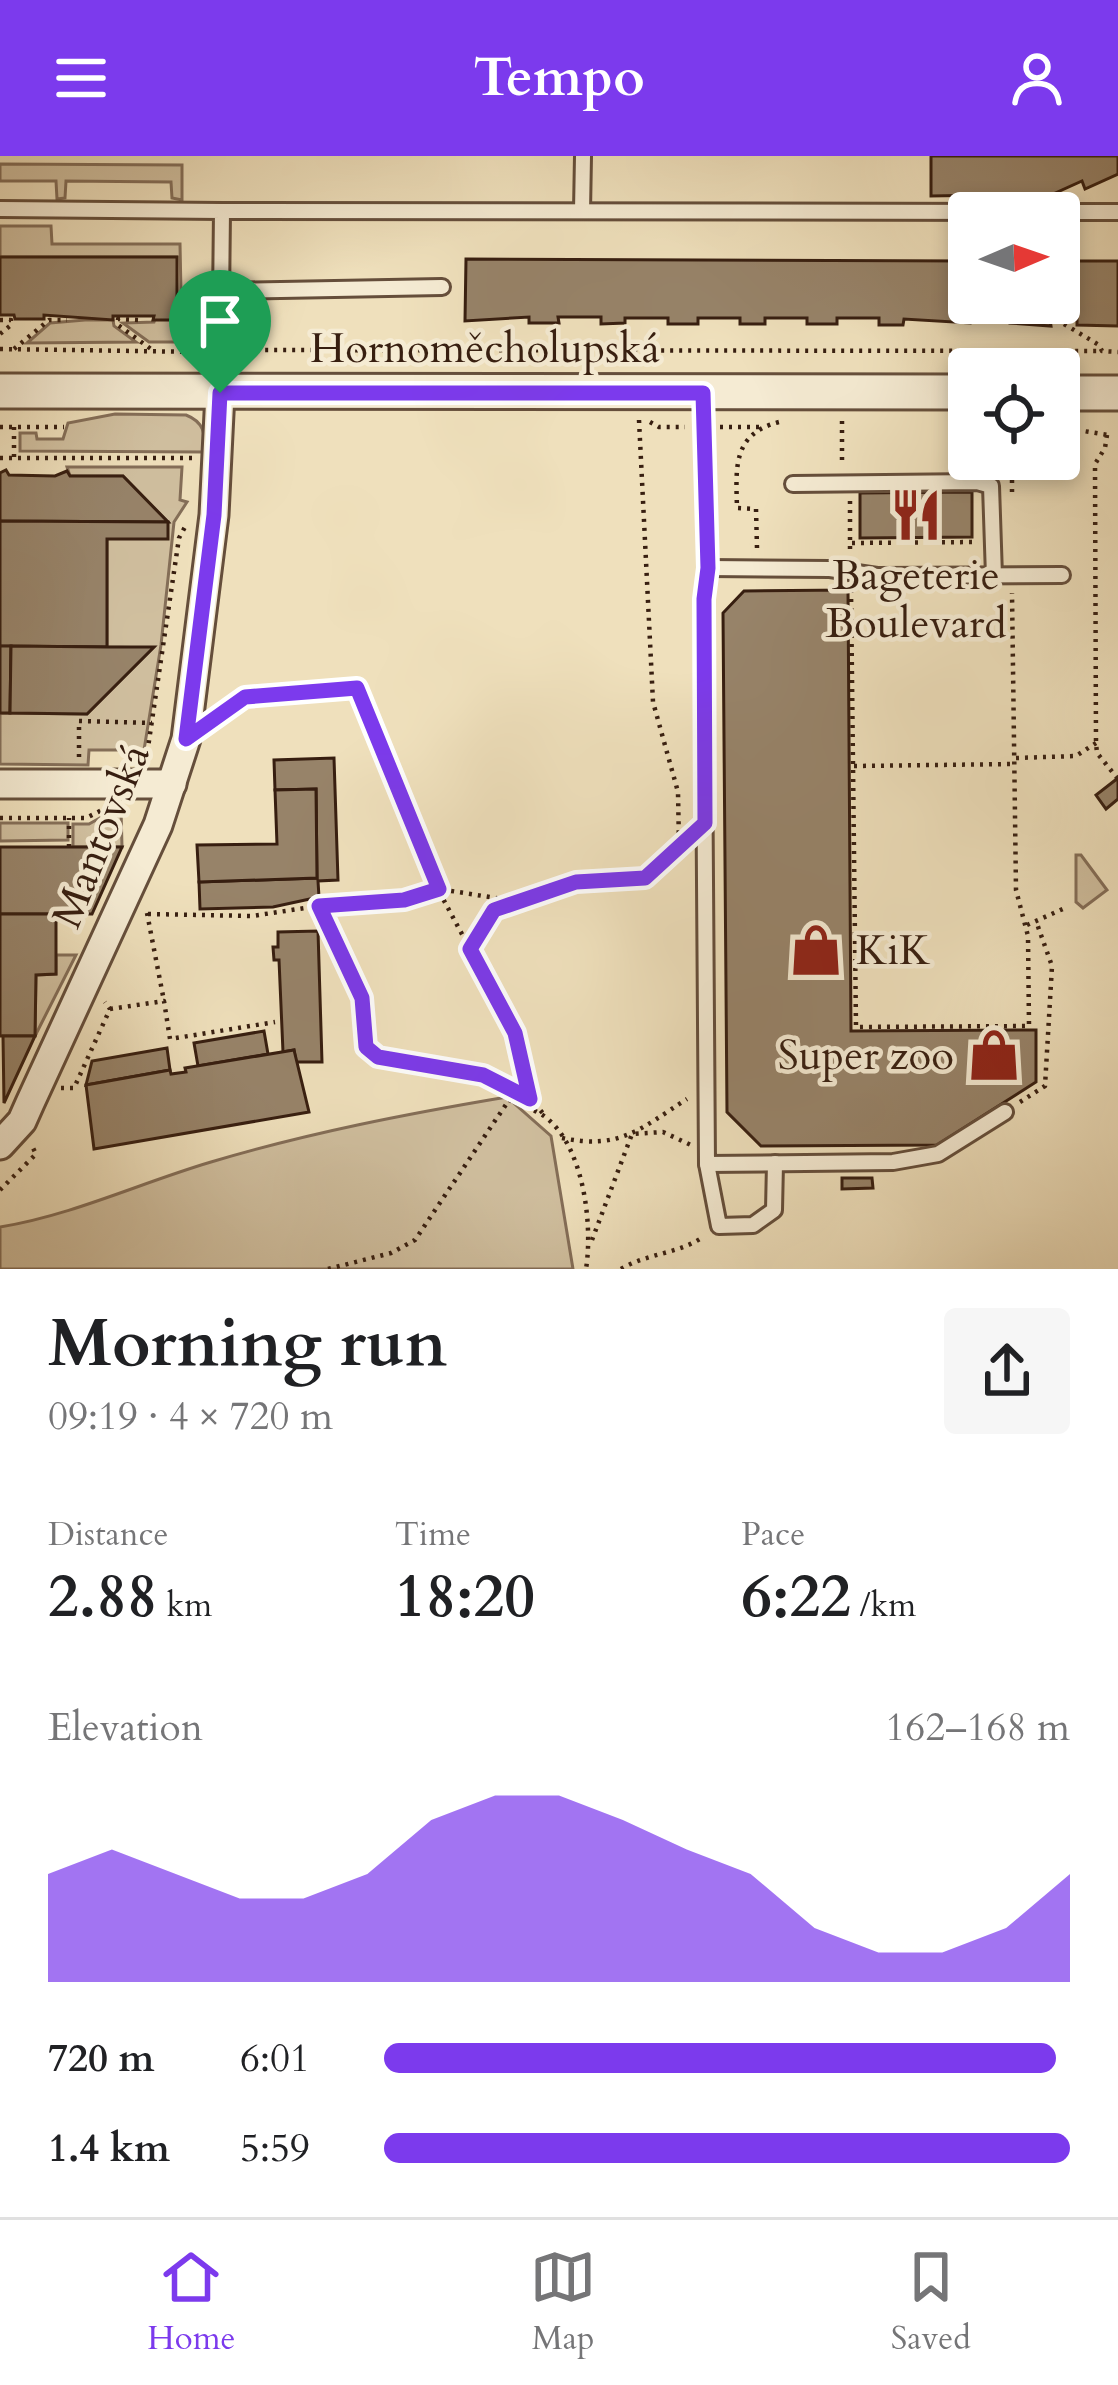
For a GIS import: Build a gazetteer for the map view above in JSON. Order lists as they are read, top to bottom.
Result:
{
  "streets": {
    "street": ["Hornoměcholupská", "Mantovská"]
  },
  "crossings": [
    ["Hornoměcholupská", "Mantovská"]
  ],
  "places": {
    "restaurant": ["Bageterie Boulevard"],
    "shop": ["KiK", "Super zoo"]
  },
  "north": "right",
  "page": {
    "header": "Tempo",
    "heading": ["Morning run", "09:19 · 4 × 720 m"],
    "stats": [
      ["Distance", "2.88 km"],
      ["Time", "18:20"],
      ["Pace", "6:22 /km"]
    ],
    "chart": ["Elevation", "162–168 m"],
    "list": [
      {
        "name": "720 m",
        "note": "6:01"
      },
      {
        "name": "1.4 km",
        "note": "5:59"
      }
    ],
    "tabs": ["Home", "Map", "Saved"]
  }
}
